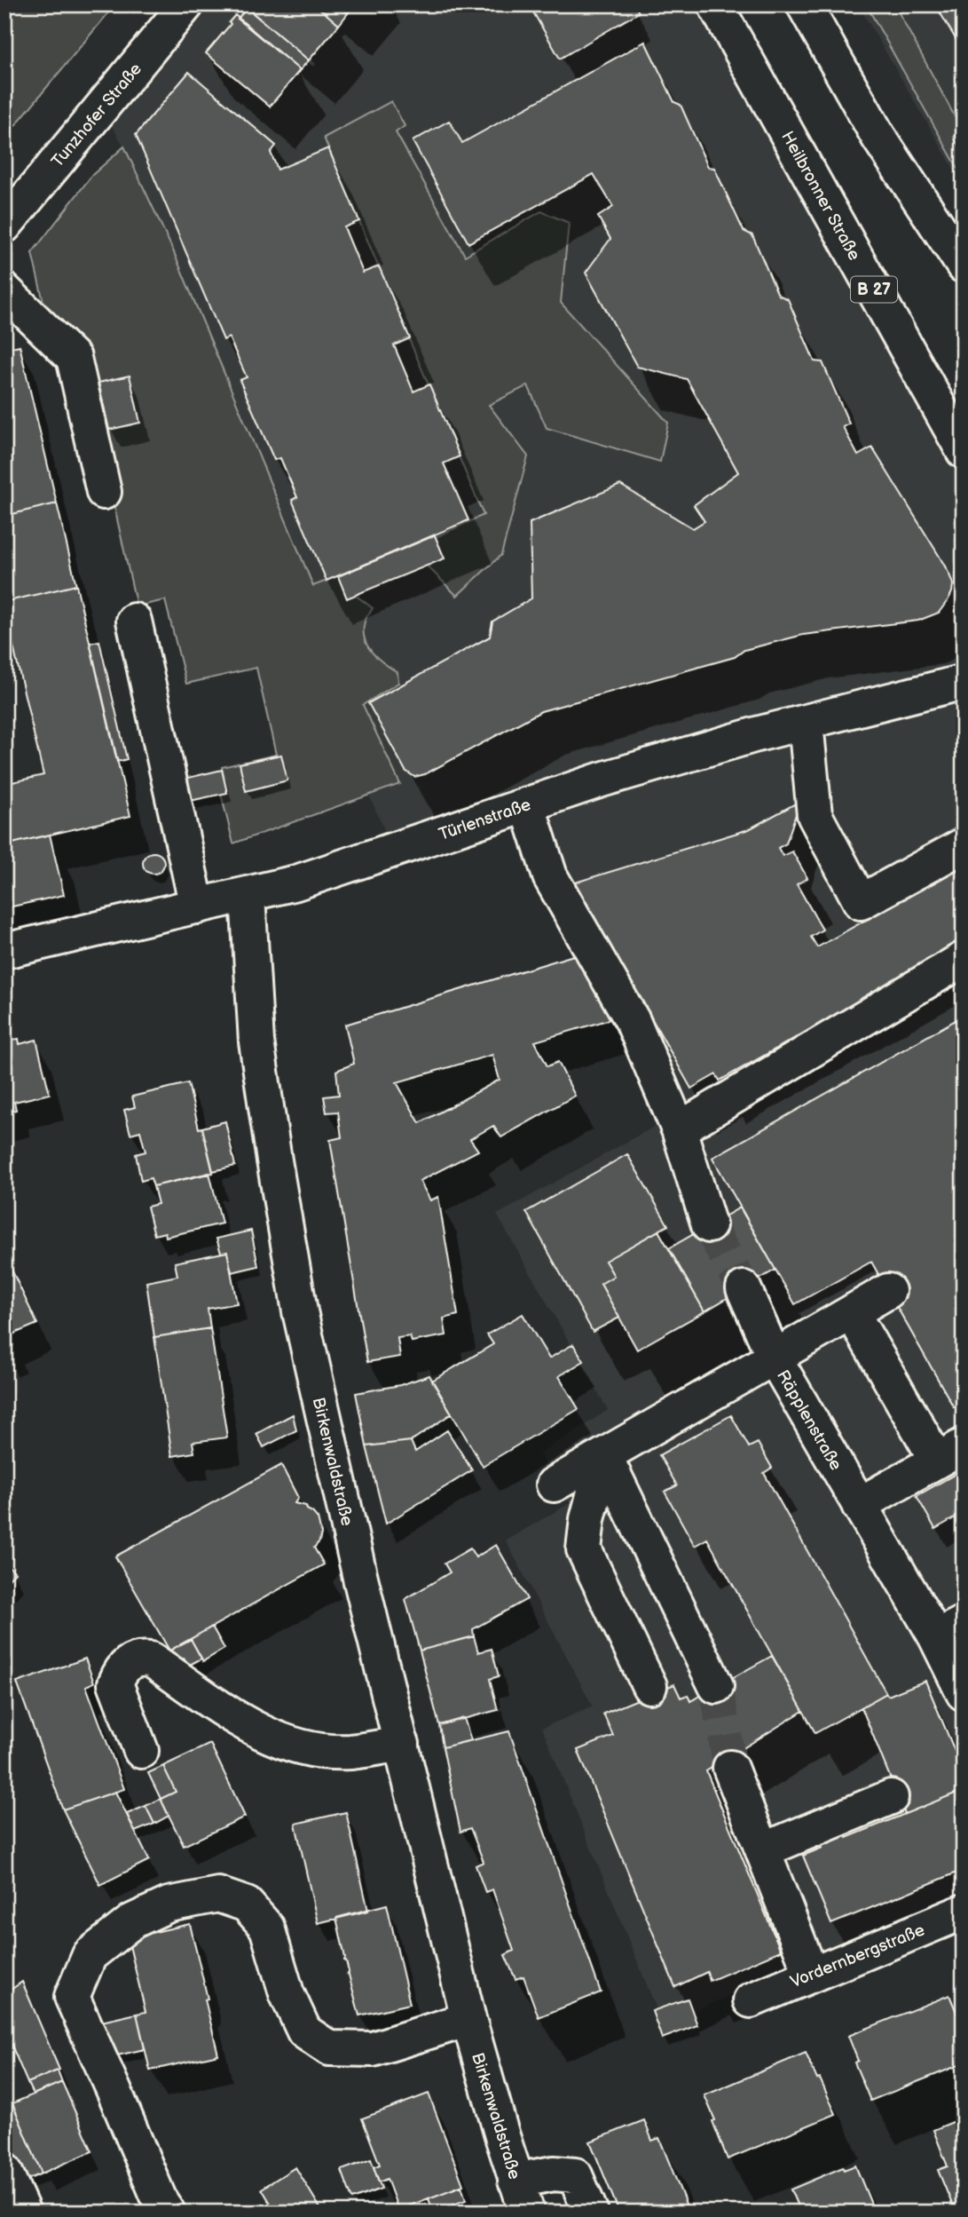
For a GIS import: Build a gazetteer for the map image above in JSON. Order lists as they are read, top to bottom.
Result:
{
  "streets": {
    "street": [
      "Tunzhofer Straße",
      "Heilbronner Straße",
      "B 27",
      "Türlenstraße",
      "Räpplenstraße",
      "Birkenwaldstraße",
      "Vordernbergstraße"
    ]
  },
  "crossings": [
    ["Türlenstraße", "Birkenwaldstraße"]
  ]
}
